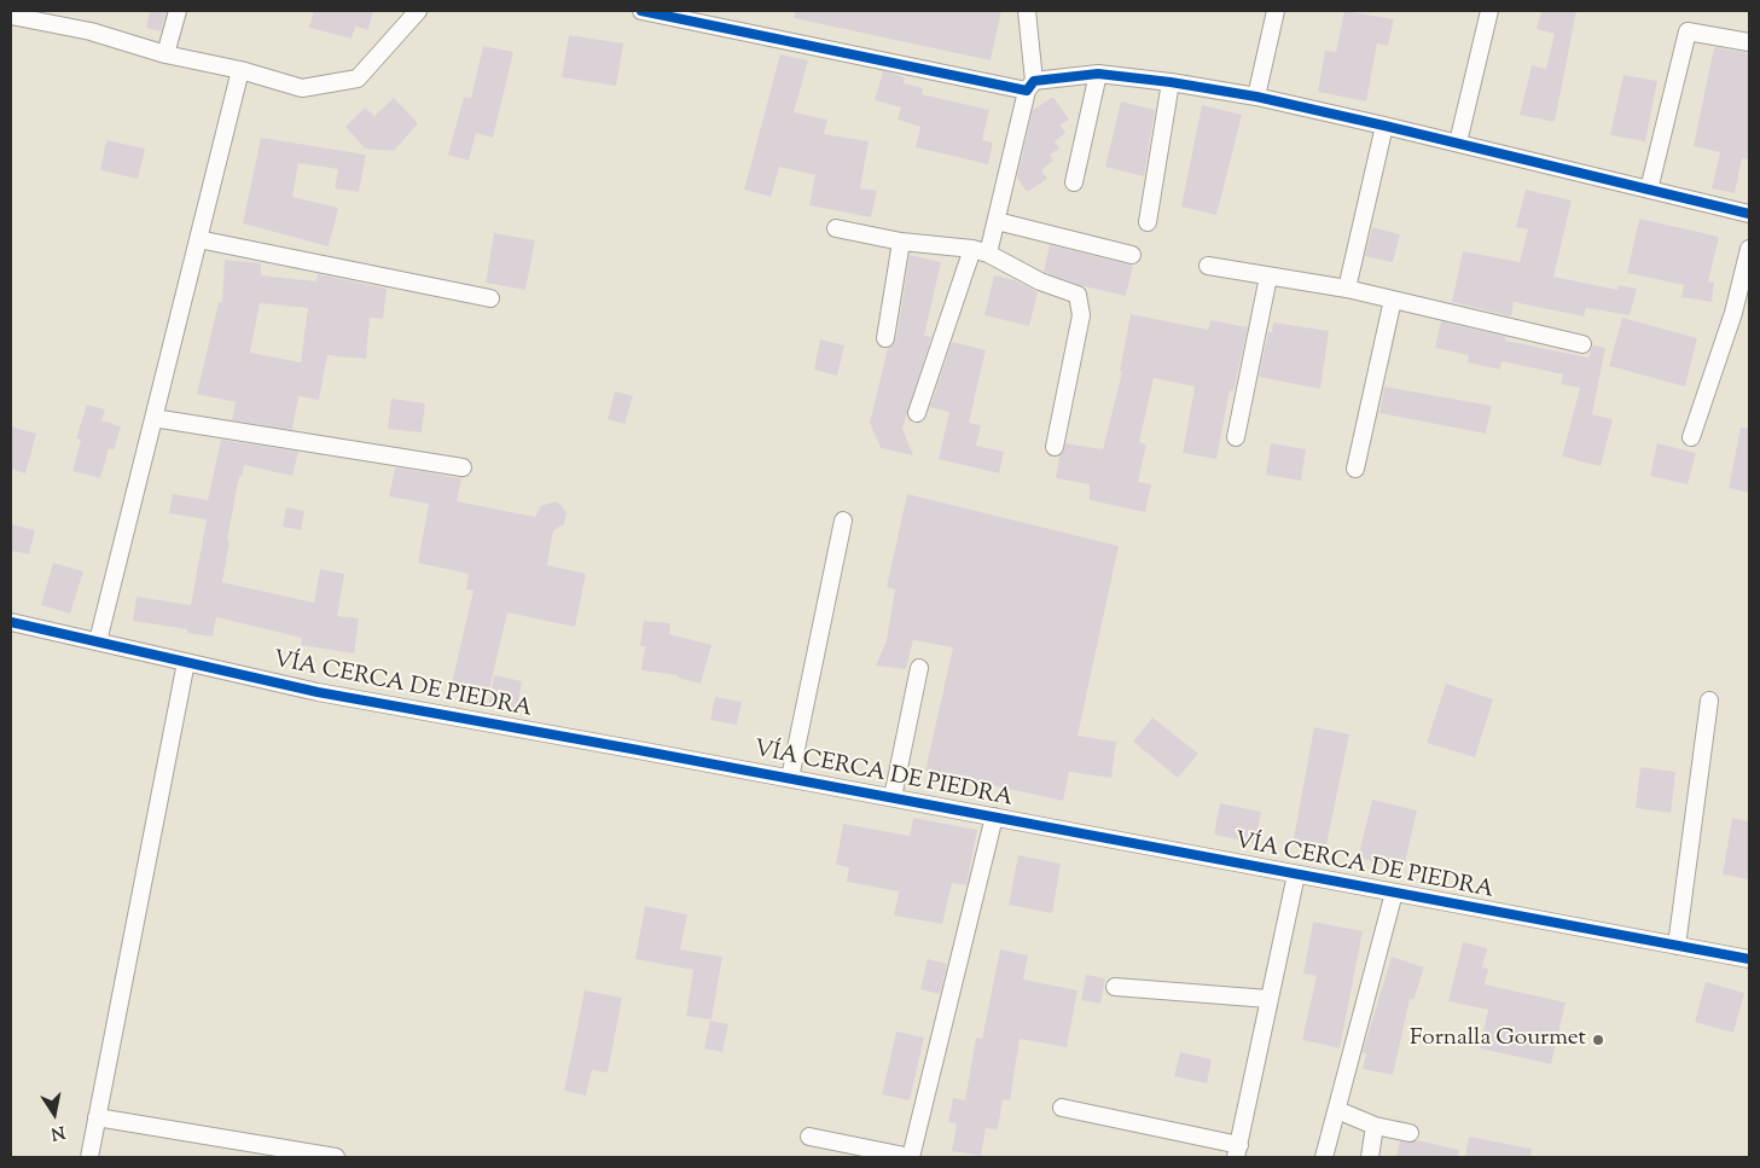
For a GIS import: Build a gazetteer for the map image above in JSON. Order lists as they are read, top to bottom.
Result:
{
  "streets": {
    "street": ["VÍA CERCA DE PIEDRA"]
  },
  "places": ["Fornalla Gourmet"],
  "north": "bottom"
}
